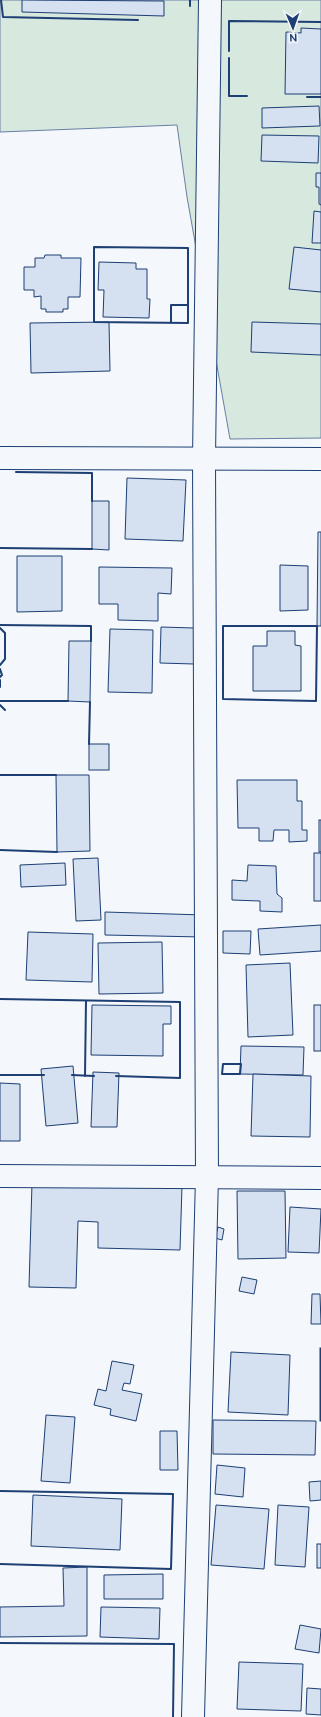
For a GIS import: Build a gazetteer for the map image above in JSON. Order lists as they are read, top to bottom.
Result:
{
  "north": "bottom"
}
